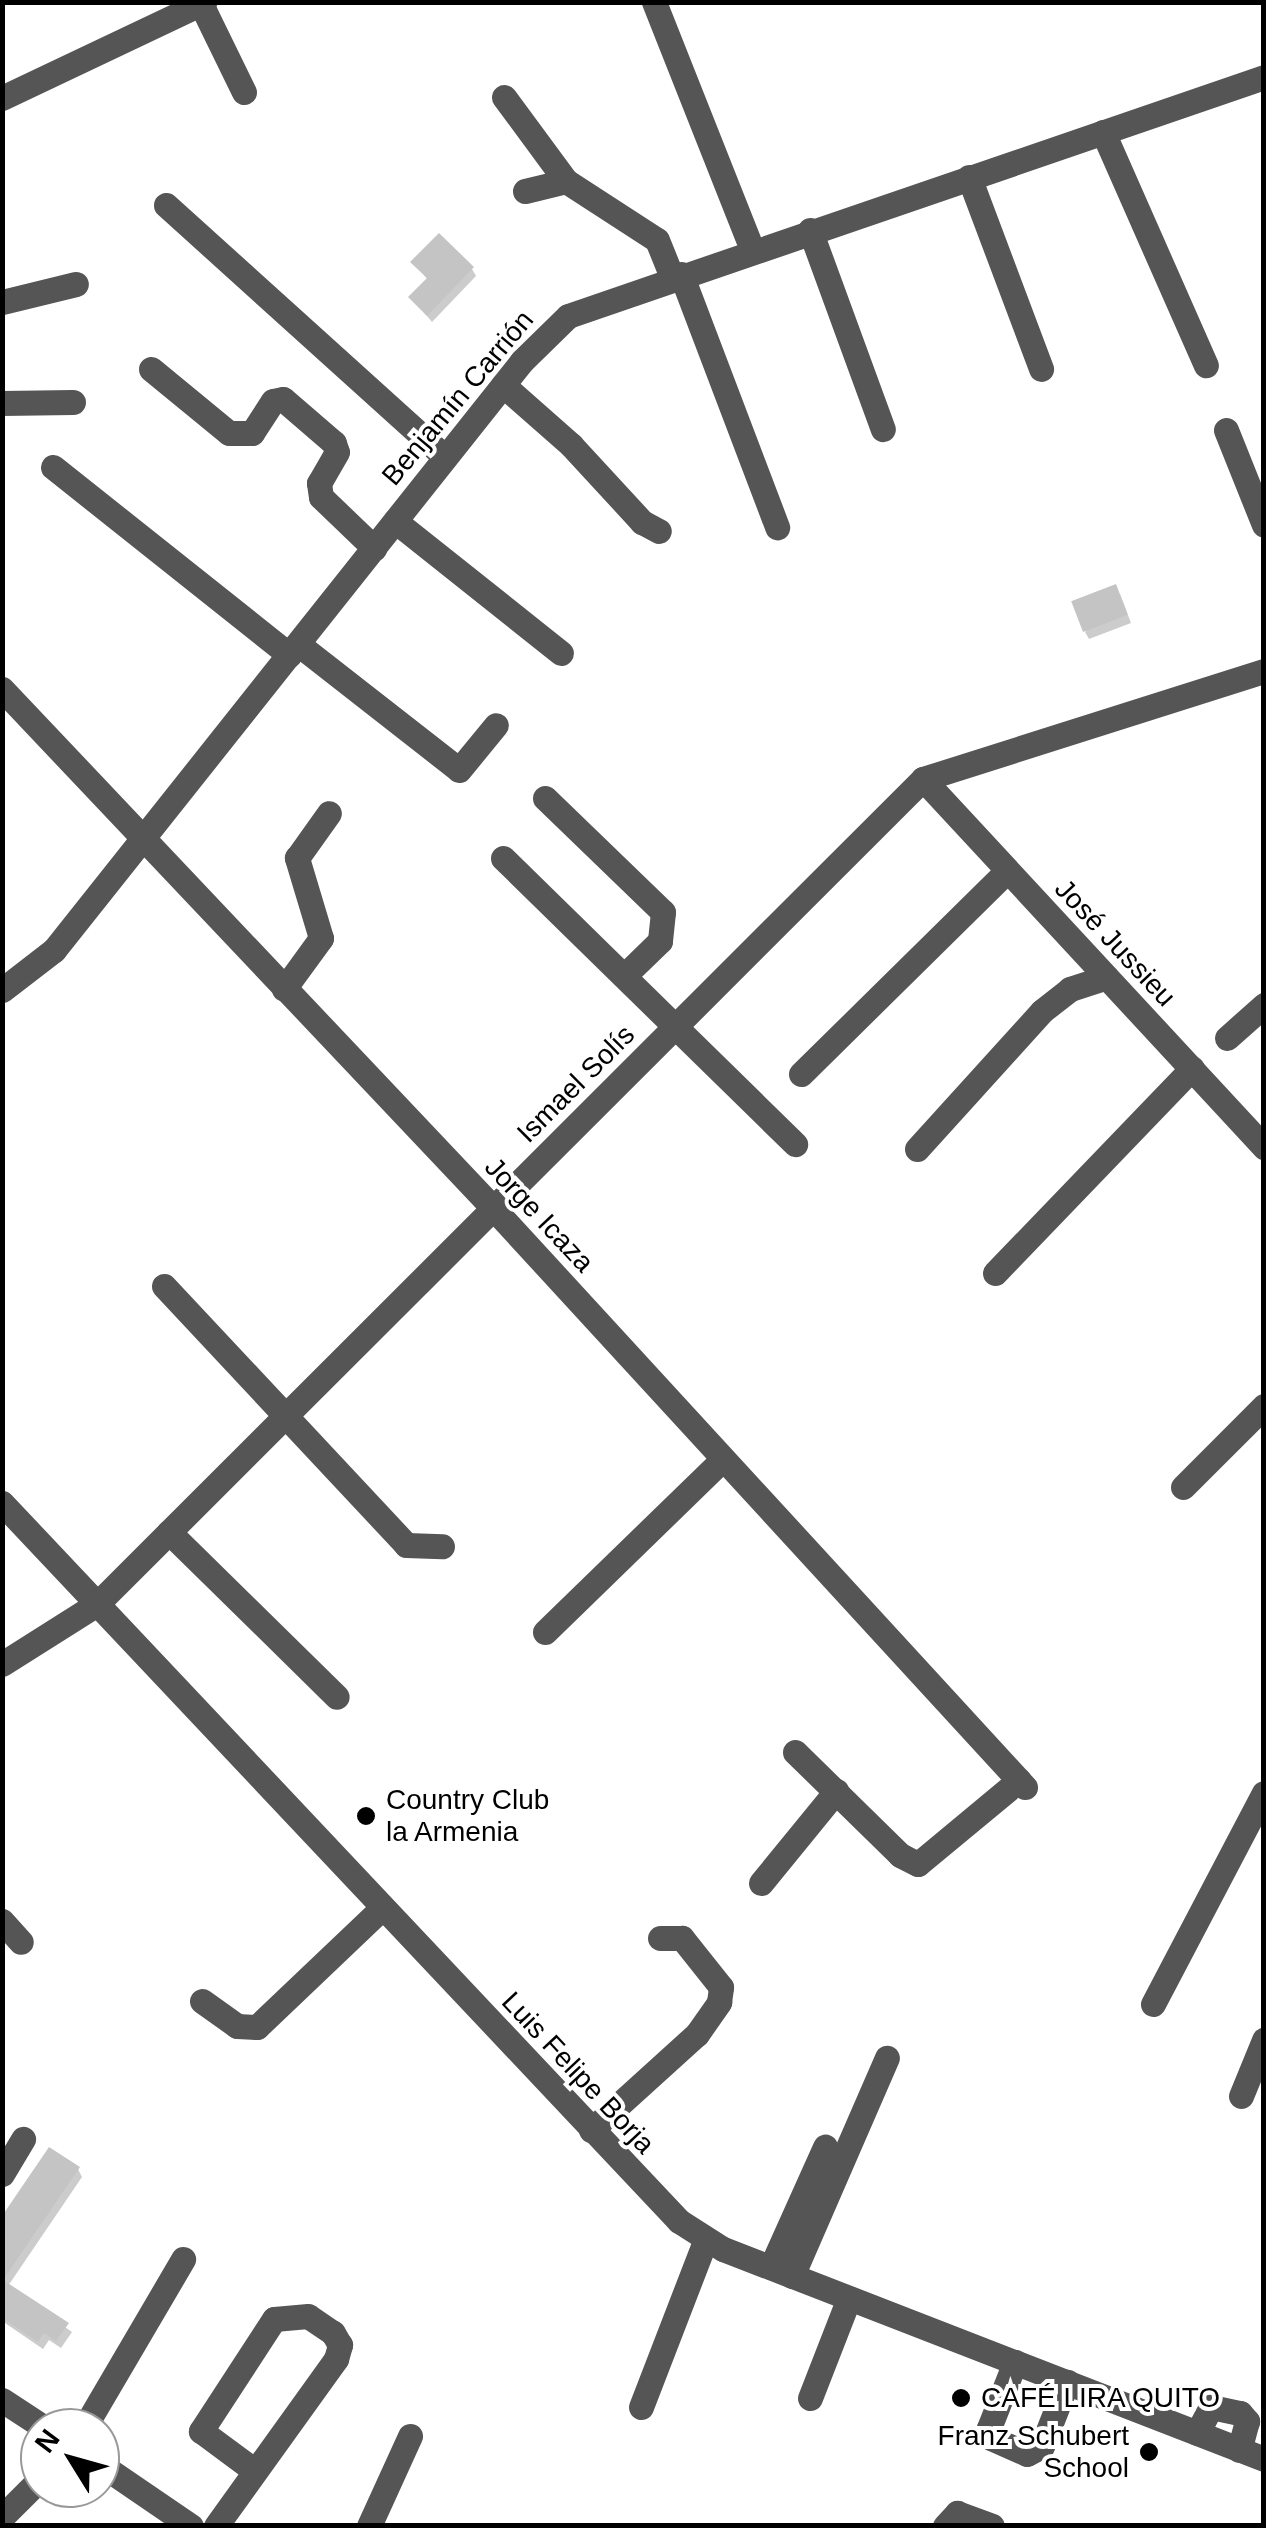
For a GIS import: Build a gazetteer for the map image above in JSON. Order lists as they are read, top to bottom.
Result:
{
  "streets": {
    "street": [
      "Benjamín Carrión",
      "José Jussieu",
      "Ismael Solís",
      "Jorge Icaza",
      "Luis Felipe Borja"
    ]
  },
  "crossings": [
    ["Benjamín Carrión", "Jorge Icaza"],
    ["José Jussieu", "Ismael Solís"],
    ["Ismael Solís", "Jorge Icaza"],
    ["Ismael Solís", "Luis Felipe Borja"]
  ],
  "places": ["Country Club la Armenia", "CAFÉ LIRA QUITO", "Franz Schubert School"],
  "north": "top left"
}
